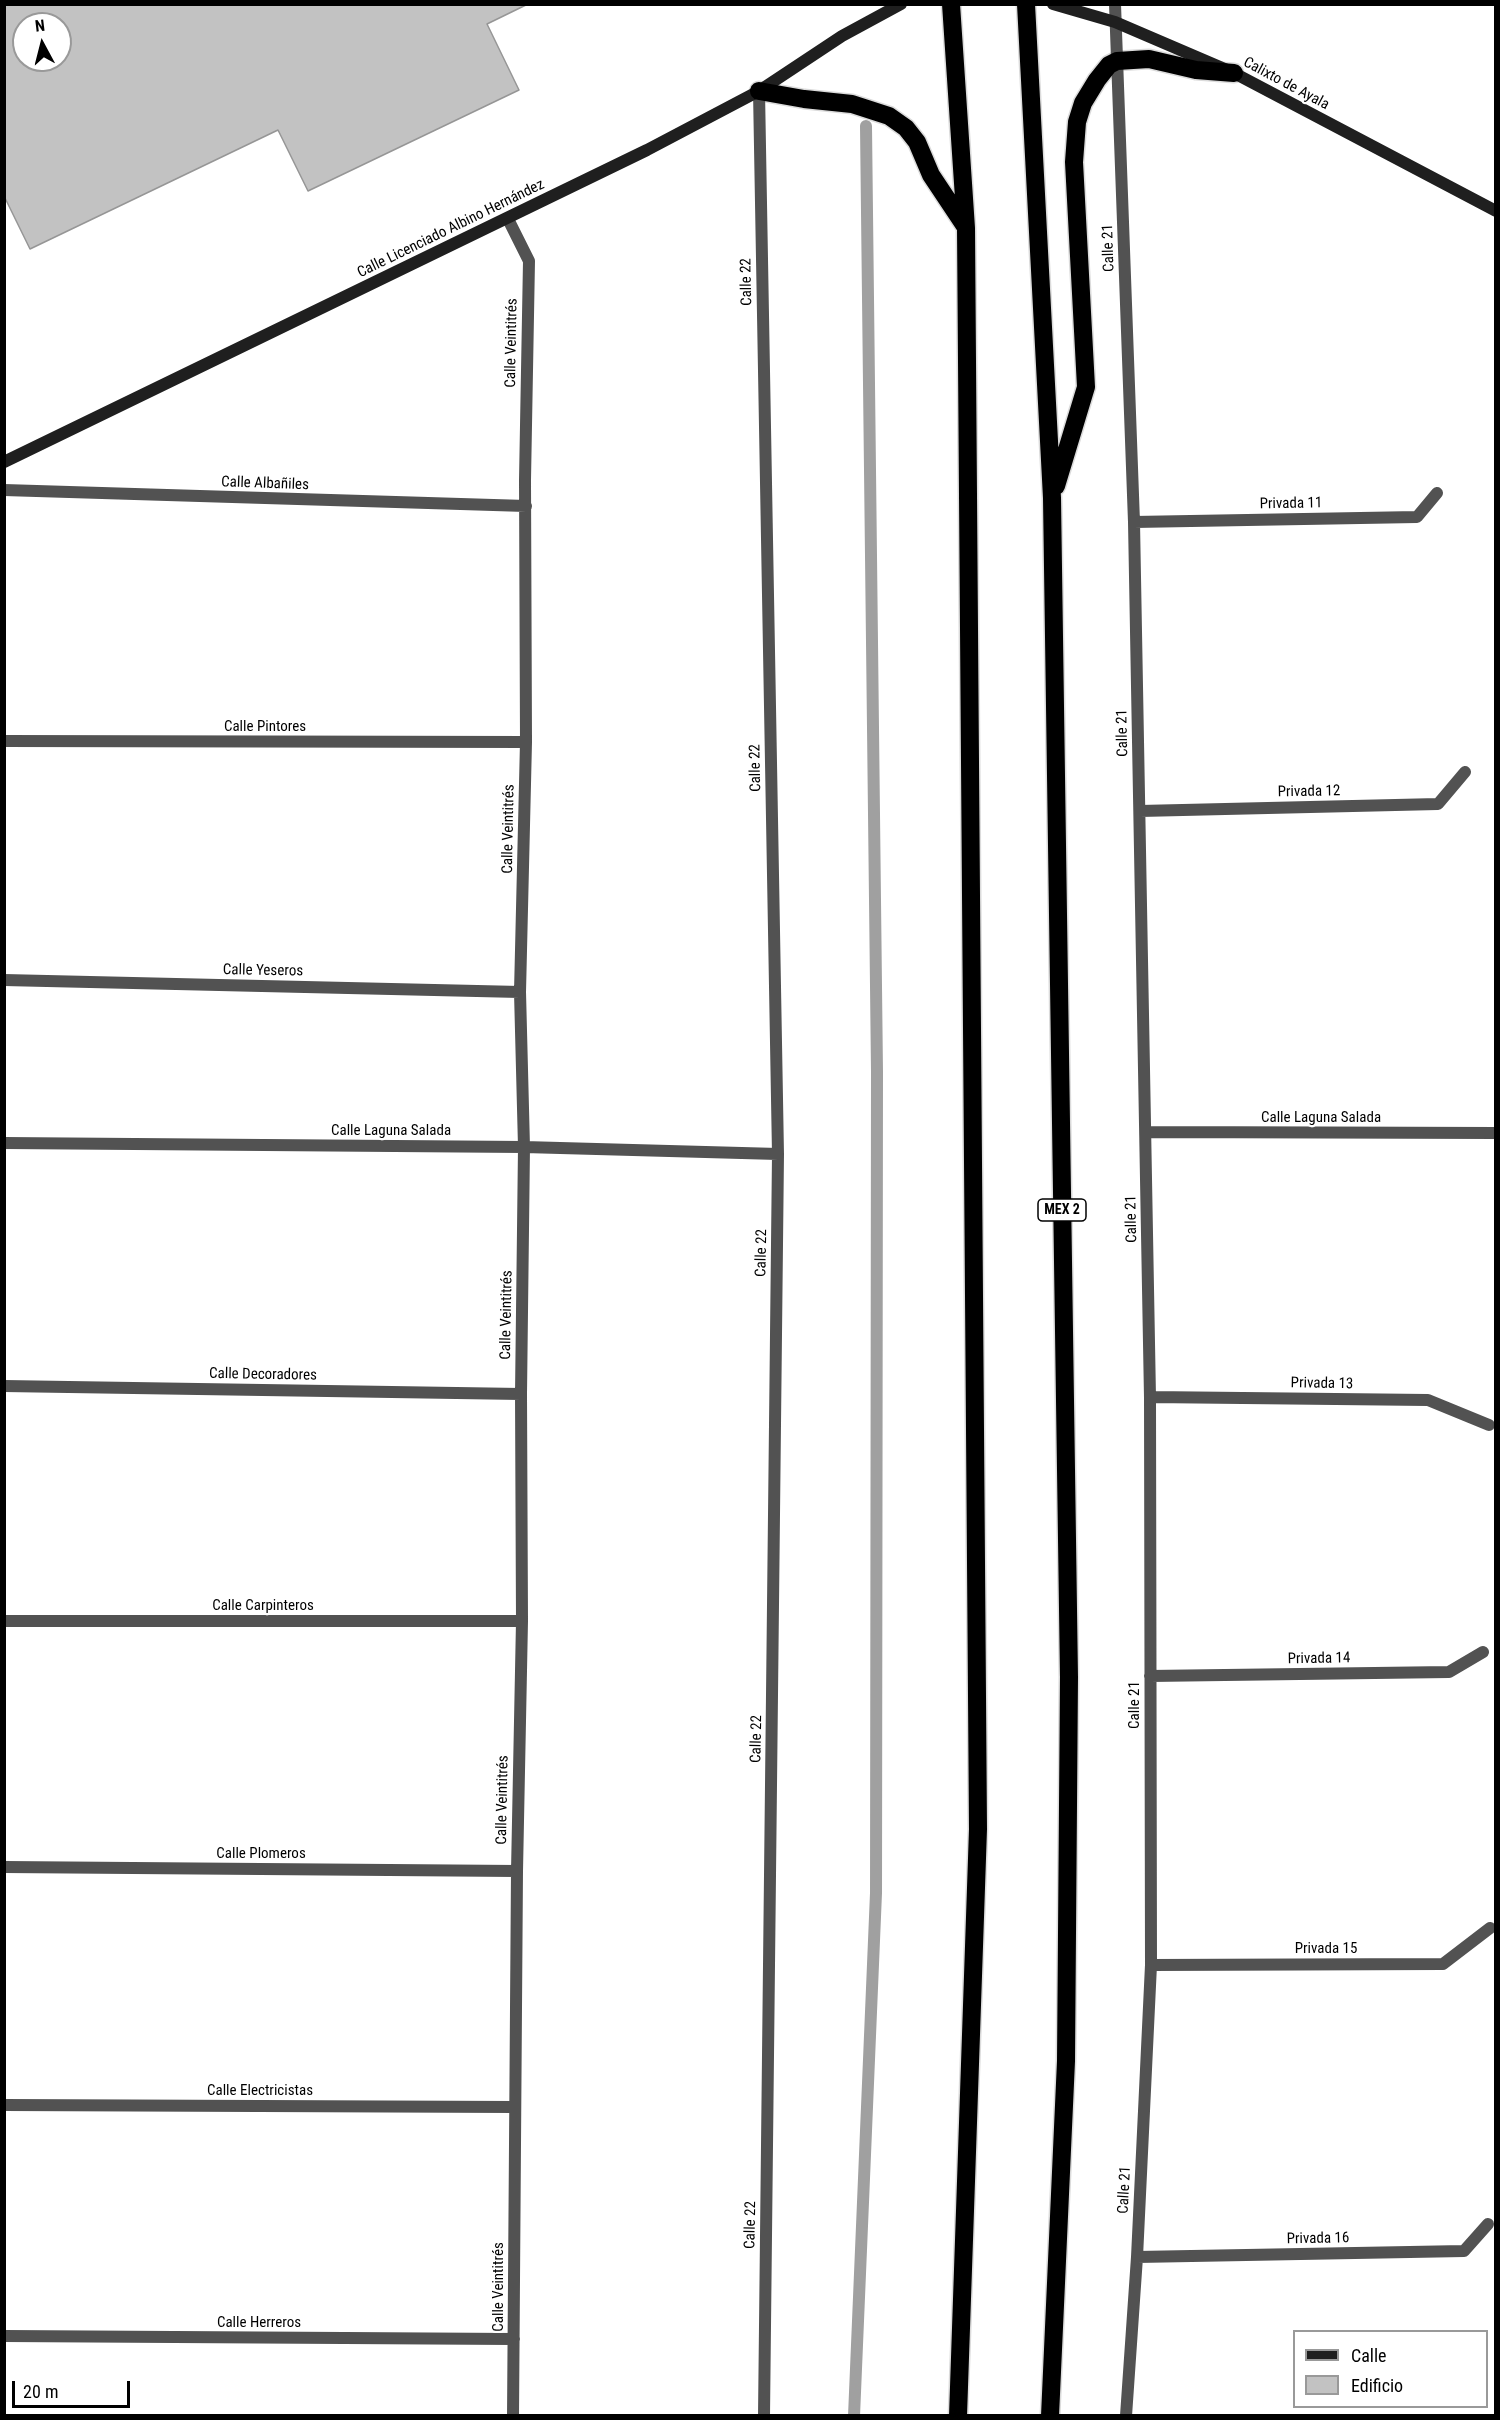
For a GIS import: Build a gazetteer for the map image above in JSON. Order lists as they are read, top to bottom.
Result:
{
  "streets": {
    "highway": ["MEX 2"],
    "street": [
      "Calixto de Ayala",
      "Calle Licenciado Albino Hernández",
      "Calle 21",
      "Calle 22",
      "Calle Veintitrés",
      "Calle Albañiles",
      "Privada 11",
      "Calle Pintores",
      "Privada 12",
      "Calle Yeseros",
      "Calle Laguna Salada",
      "Calle Decoradores",
      "Privada 13",
      "Calle Carpinteros",
      "Privada 14",
      "Calle Plomeros",
      "Privada 15",
      "Calle Electricistas",
      "Privada 16",
      "Calle Herreros"
    ]
  },
  "crossings": [
    ["Calixto de Ayala", "Calle 21"],
    ["Calle Licenciado Albino Hernández", "Calle 22"],
    ["Calle Licenciado Albino Hernández", "Calle Veintitrés"],
    ["Calle 21", "Privada 11"],
    ["Calle 21", "Privada 12"],
    ["Calle 21", "Calle Laguna Salada"],
    ["Calle 21", "Privada 13"],
    ["Calle 21", "Privada 14"],
    ["Calle 21", "Privada 15"],
    ["Calle 21", "Privada 16"],
    ["Calle 22", "Calle Laguna Salada"],
    ["Calle Veintitrés", "Calle Albañiles"],
    ["Calle Veintitrés", "Calle Pintores"],
    ["Calle Veintitrés", "Calle Yeseros"],
    ["Calle Veintitrés", "Calle Laguna Salada"],
    ["Calle Veintitrés", "Calle Decoradores"],
    ["Calle Veintitrés", "Calle Carpinteros"],
    ["Calle Veintitrés", "Calle Plomeros"],
    ["Calle Veintitrés", "Calle Electricistas"],
    ["Calle Veintitrés", "Calle Herreros"]
  ],
  "legend": ["Calle", "Edificio"],
  "scale_bar": "20 m",
  "north": "top"
}
